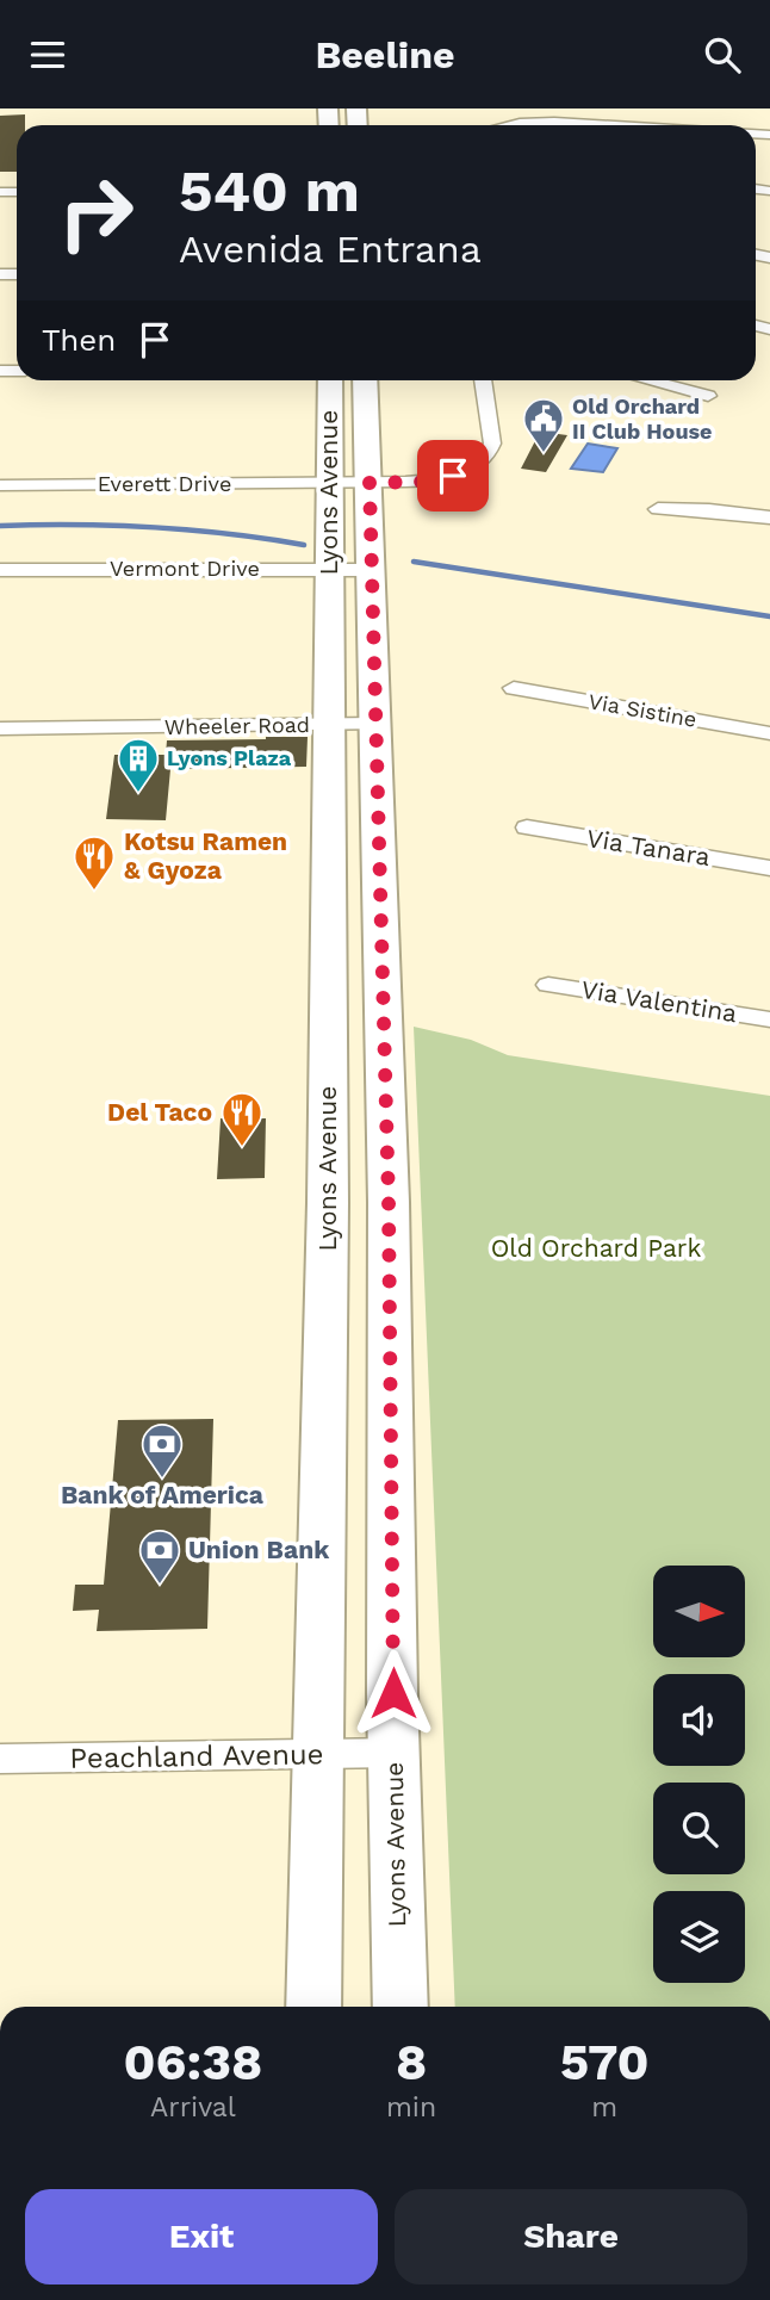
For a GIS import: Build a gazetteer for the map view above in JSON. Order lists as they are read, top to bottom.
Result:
{
  "streets": {
    "main road": ["Lyons Avenue"],
    "street": [
      "Everett Drive",
      "Vermont Drive",
      "Via Sistine",
      "Wheeler Road",
      "Via Tanara",
      "Via Valentina",
      "Peachland Avenue"
    ]
  },
  "crossings": [
    ["Everett Drive", "Lyons Avenue"],
    ["Lyons Avenue", "Vermont Drive"],
    ["Lyons Avenue", "Wheeler Road"],
    ["Lyons Avenue", "Peachland Avenue"]
  ],
  "parks": ["Old Orchard Park"],
  "places": {
    "public building": ["Old Orchard II Club House"],
    "building": ["Lyons Plaza"],
    "restaurant": ["Kotsu Ramen & Gyoza", "Del Taco"],
    "bank": ["Bank of America", "Union Bank"]
  },
  "north": "right",
  "page": {
    "header": "Beeline",
    "turn": ["540 m", "Avenida Entrana"],
    "then": "Then",
    "eta": [
      "06:38",
      "Arrival",
      "8",
      "min",
      "570",
      "m"
    ],
    "buttons": ["Exit", "Share"]
  }
}
